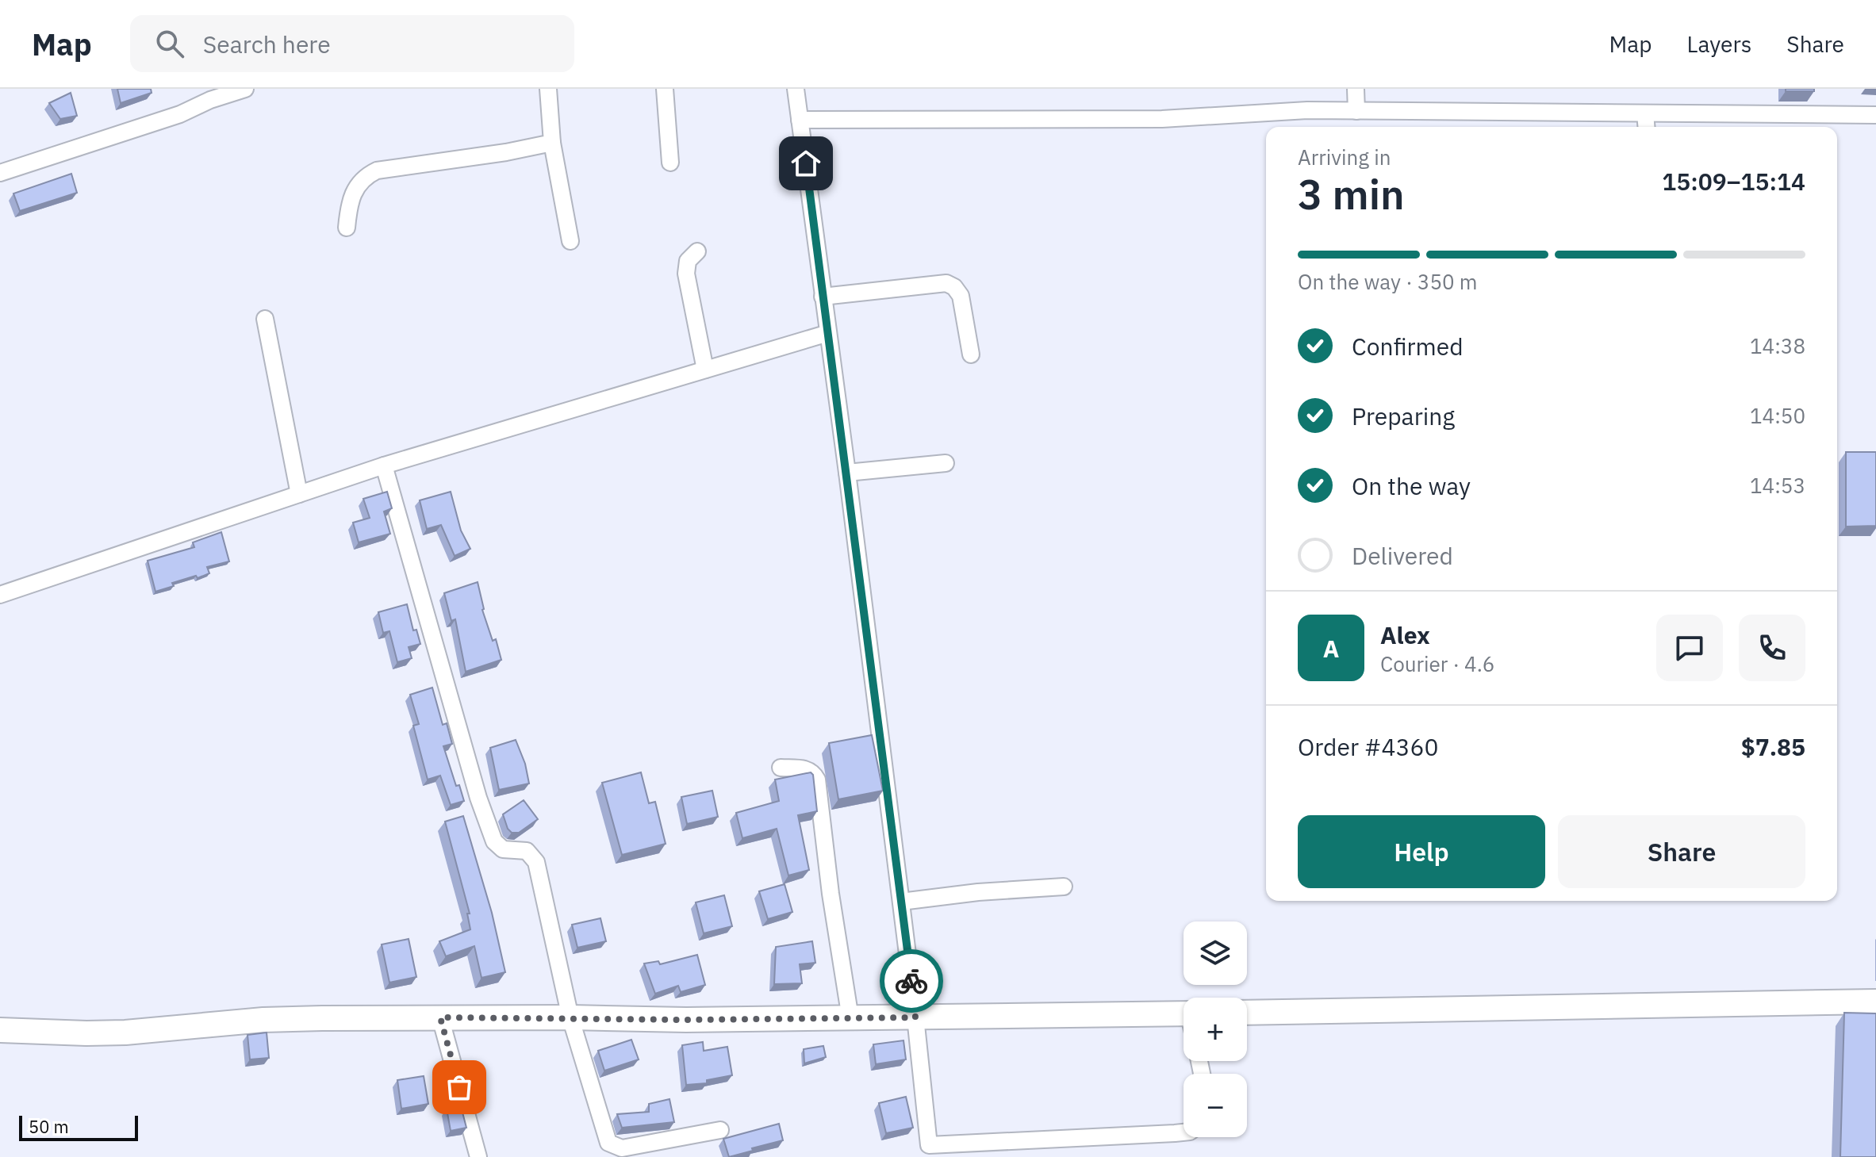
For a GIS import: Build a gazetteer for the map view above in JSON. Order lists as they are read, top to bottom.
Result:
{
  "scale_bar": "50 m",
  "page": {
    "header": "Map",
    "search": "Search here",
    "nav": ["Map", "Layers", "Share"],
    "heading": ["3 min", "Arriving in", "15:09–15:14"],
    "panel": [
      "Alex",
      "Courier · 4.6",
      "Order #4360",
      "$7.85"
    ],
    "bar": "On the way · 350 m",
    "list": [
      ["Confirmed", "14:38"],
      ["Preparing", "14:50"],
      ["On the way", "14:53"],
      "Delivered"
    ],
    "round": "A",
    "buttons": ["Help", "Share"],
    "map_buttons": ["+", "−"],
    "scale": "50 m"
  }
}
